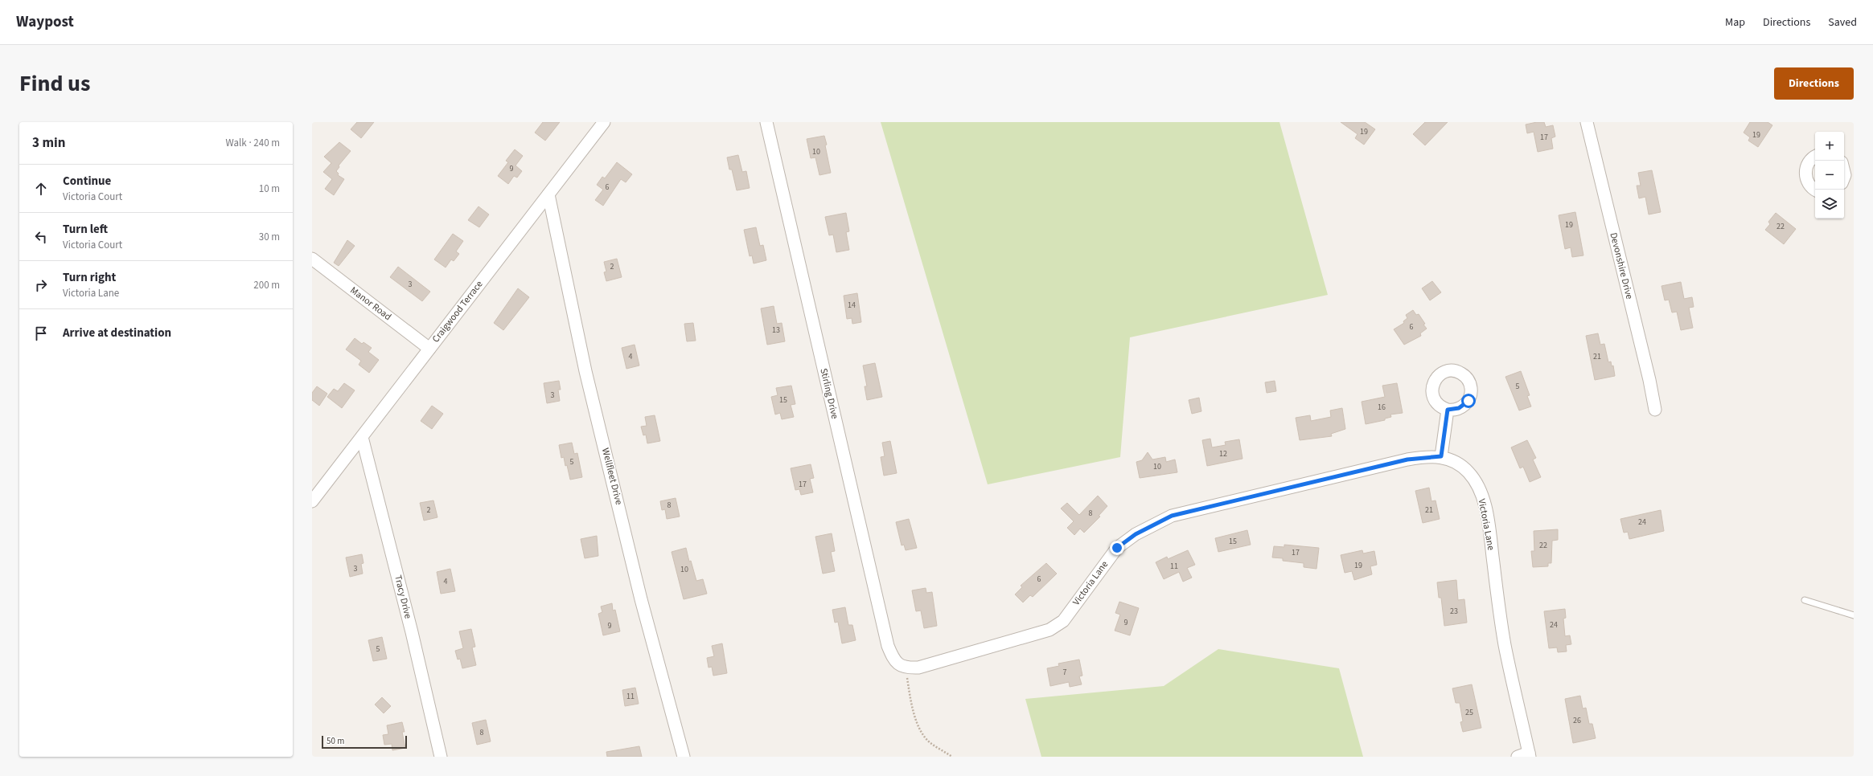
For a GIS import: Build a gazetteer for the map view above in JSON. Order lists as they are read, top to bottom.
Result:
{
  "streets": {
    "street": [
      "Devonshire Drive",
      "Manor Road",
      "Craigwood Terrace",
      "Stirling Drive",
      "Wellfleet Drive",
      "Victoria Lane",
      "Tracy Drive"
    ]
  },
  "crossings": [
    ["Manor Road", "Craigwood Terrace"],
    ["Craigwood Terrace", "Wellfleet Drive"],
    ["Craigwood Terrace", "Tracy Drive"],
    ["Stirling Drive", "Victoria Lane"]
  ],
  "house_numbers": [
    "19",
    "19",
    "17",
    "10",
    "9",
    "6",
    "19",
    "22",
    "2",
    "3",
    "14",
    "6",
    "13",
    "4",
    "21",
    "5",
    "3",
    "15",
    "16",
    "12",
    "5",
    "10",
    "17",
    "8",
    "2",
    "21",
    "8",
    "24",
    "15",
    "22",
    "17",
    "19",
    "11",
    "3",
    "10",
    "6",
    "4",
    "23",
    "9",
    "24",
    "9",
    "5",
    "7",
    "11",
    "25",
    "26",
    "8"
  ],
  "scale_bar": "50 m",
  "page": {
    "header": "Waypost",
    "nav": ["Map", "Directions", "Saved"],
    "title": "Find us",
    "buttons": "Directions",
    "heading": ["3 min", "Walk · 240 m"],
    "map_buttons": ["+", "−"],
    "list": [
      ["Continue", "Victoria Court", "10 m"],
      ["Turn left", "Victoria Court", "30 m"],
      ["Turn right", "Victoria Lane", "200 m"],
      "Arrive at destination"
    ],
    "scale": "50 m"
  }
}
